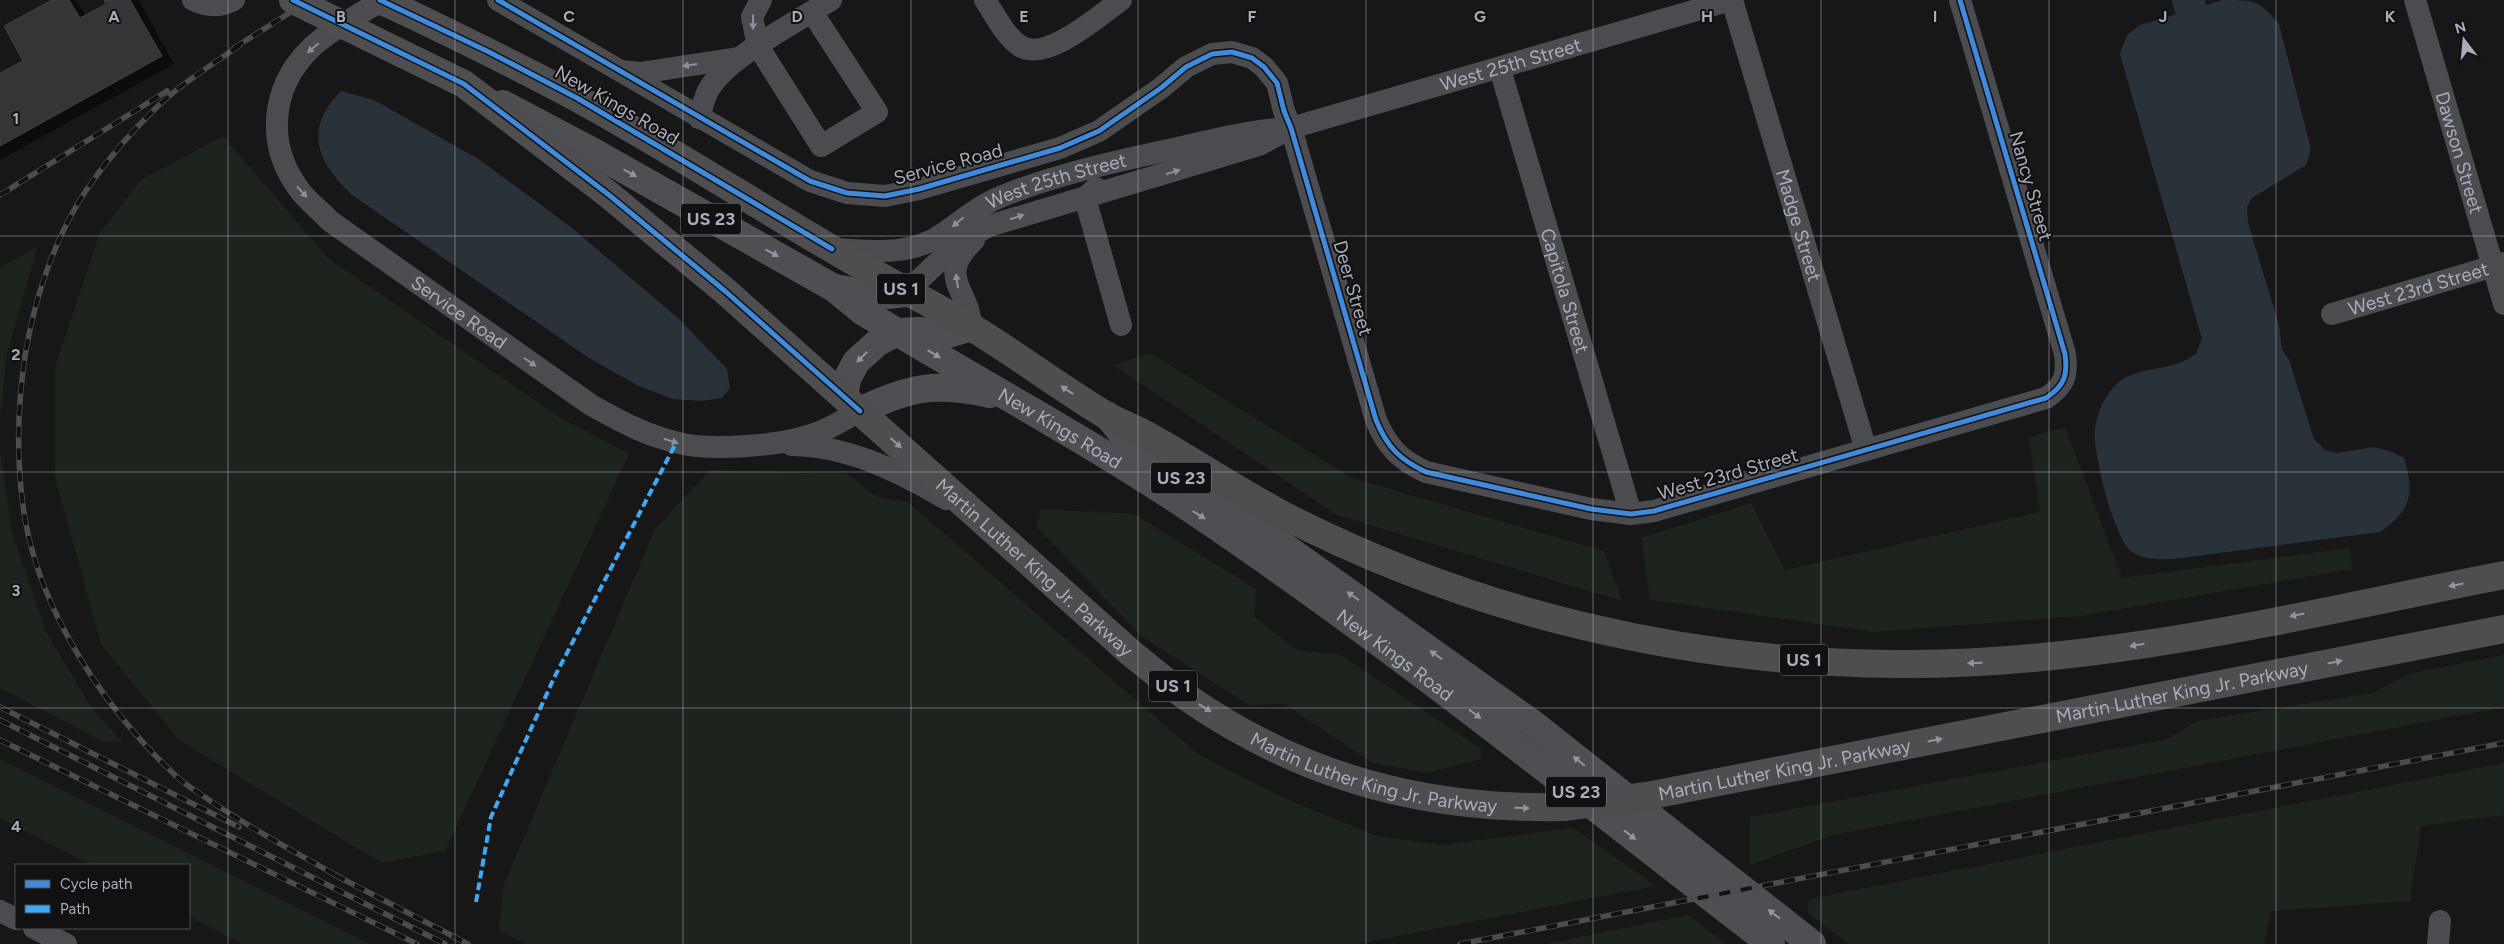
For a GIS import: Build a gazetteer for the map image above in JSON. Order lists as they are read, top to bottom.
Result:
{
  "streets": {
    "highway": ["New Kings Road", "US 1", "Martin Luther King Jr. Parkway"],
    "main road": ["US 23"],
    "street": [
      "West 25th Street",
      "Dawson Street",
      "Service Road",
      "Nancy Street",
      "Madge Street",
      "Deer Street",
      "West 23rd Street",
      "Capitola Street"
    ]
  },
  "crossings": [
    ["West 25th Street", "New Kings Road"],
    ["West 25th Street", "Service Road"],
    ["West 25th Street", "Madge Street"],
    ["West 25th Street", "Deer Street"],
    ["West 25th Street", "Capitola Street"],
    ["New Kings Road", "Service Road"],
    ["New Kings Road", "US 1"],
    ["New Kings Road", "Martin Luther King Jr. Parkway"],
    ["Dawson Street", "West 23rd Street"],
    ["Service Road", "Deer Street"],
    ["Service Road", "Martin Luther King Jr. Parkway"],
    ["Nancy Street", "West 23rd Street"],
    ["Madge Street", "West 23rd Street"],
    ["Deer Street", "West 23rd Street"],
    ["West 23rd Street", "Capitola Street"]
  ],
  "legend": ["Cycle path", "Path"],
  "north": "top",
  "grid": {
    "columns": [
      "A",
      "B",
      "C",
      "D",
      "E",
      "F",
      "G",
      "H",
      "I",
      "J",
      "K"
    ],
    "rows": [
      "1",
      "2",
      "3",
      "4"
    ]
  }
}
